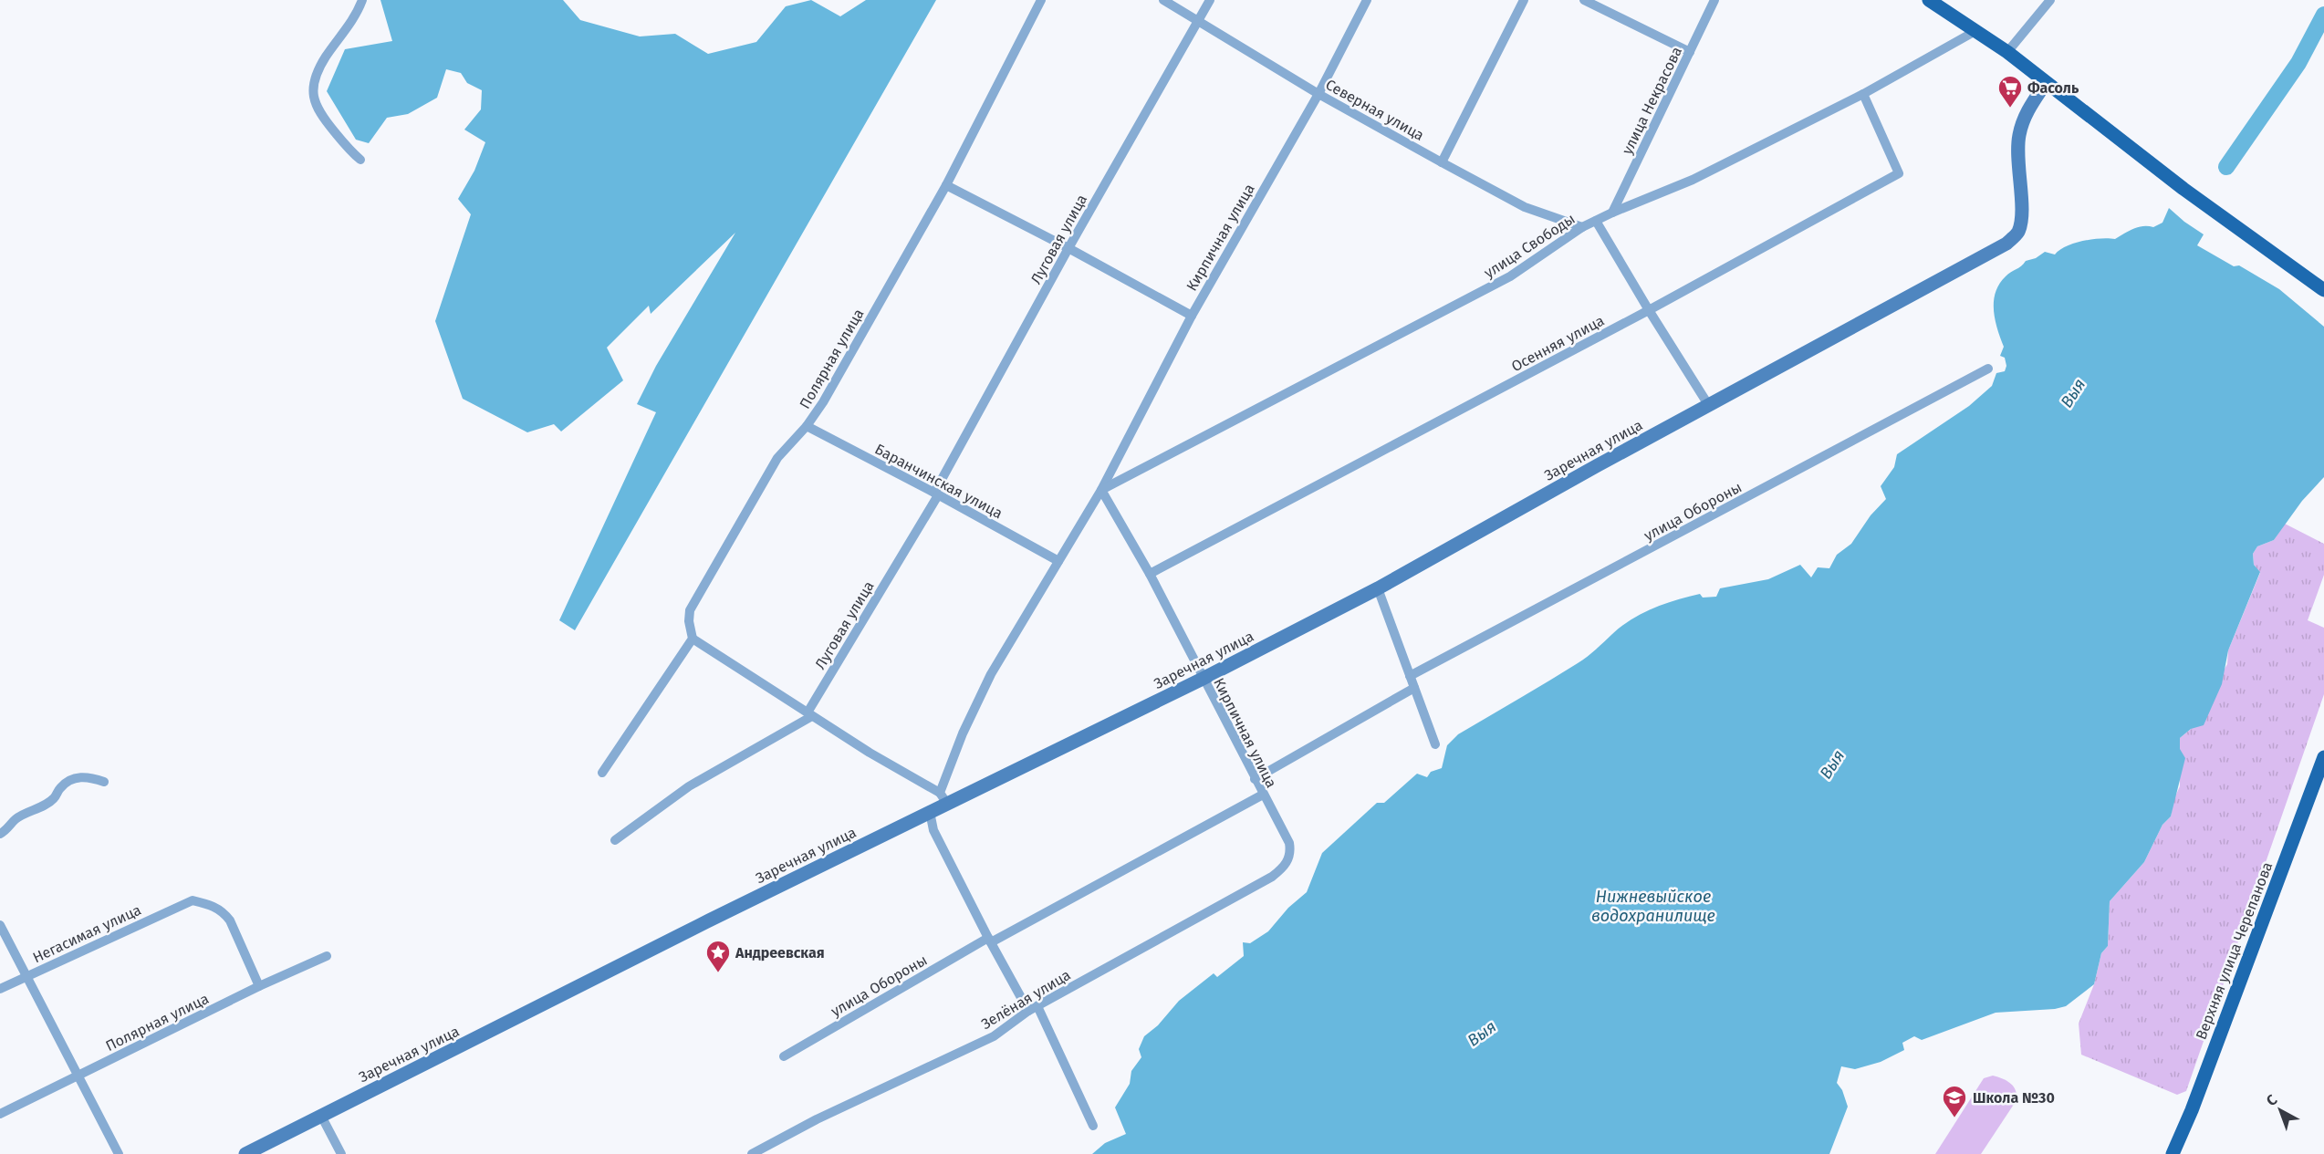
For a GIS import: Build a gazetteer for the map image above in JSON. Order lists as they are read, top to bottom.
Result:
{
  "streets": {
    "main road": ["Верхняя улица Черепанова"],
    "street": [
      "улица Некрасова",
      "Северная улица",
      "Кирпичная улица",
      "Луговая улица",
      "улица Свободы",
      "Осенняя улица",
      "Полярная улица",
      "Заречная улица",
      "Баранчинская улица",
      "улица Обороны",
      "Негасимая улица",
      "Зелёная улица"
    ]
  },
  "crossings": [
    ["улица Некрасова", "улица Свободы"],
    ["Северная улица", "Кирпичная улица"],
    ["Северная улица", "Луговая улица"],
    ["Северная улица", "улица Свободы"],
    ["Кирпичная улица", "улица Свободы"],
    ["Кирпичная улица", "Осенняя улица"],
    ["Кирпичная улица", "Заречная улица"],
    ["Кирпичная улица", "Баранчинская улица"],
    ["Кирпичная улица", "улица Обороны"],
    ["Кирпичная улица", "Зелёная улица"],
    ["Луговая улица", "Баранчинская улица"],
    ["улица Свободы", "Осенняя улица"],
    ["Полярная улица", "Баранчинская улица"],
    ["Полярная улица", "Негасимая улица"]
  ],
  "water": ["Выя", "Нижневыйское водохранилище"],
  "places": {
    "supermarket": ["Фасоль"],
    "place": ["Андреевская"],
    "school or university": ["Школа №30"]
  },
  "north": "top left"
}
